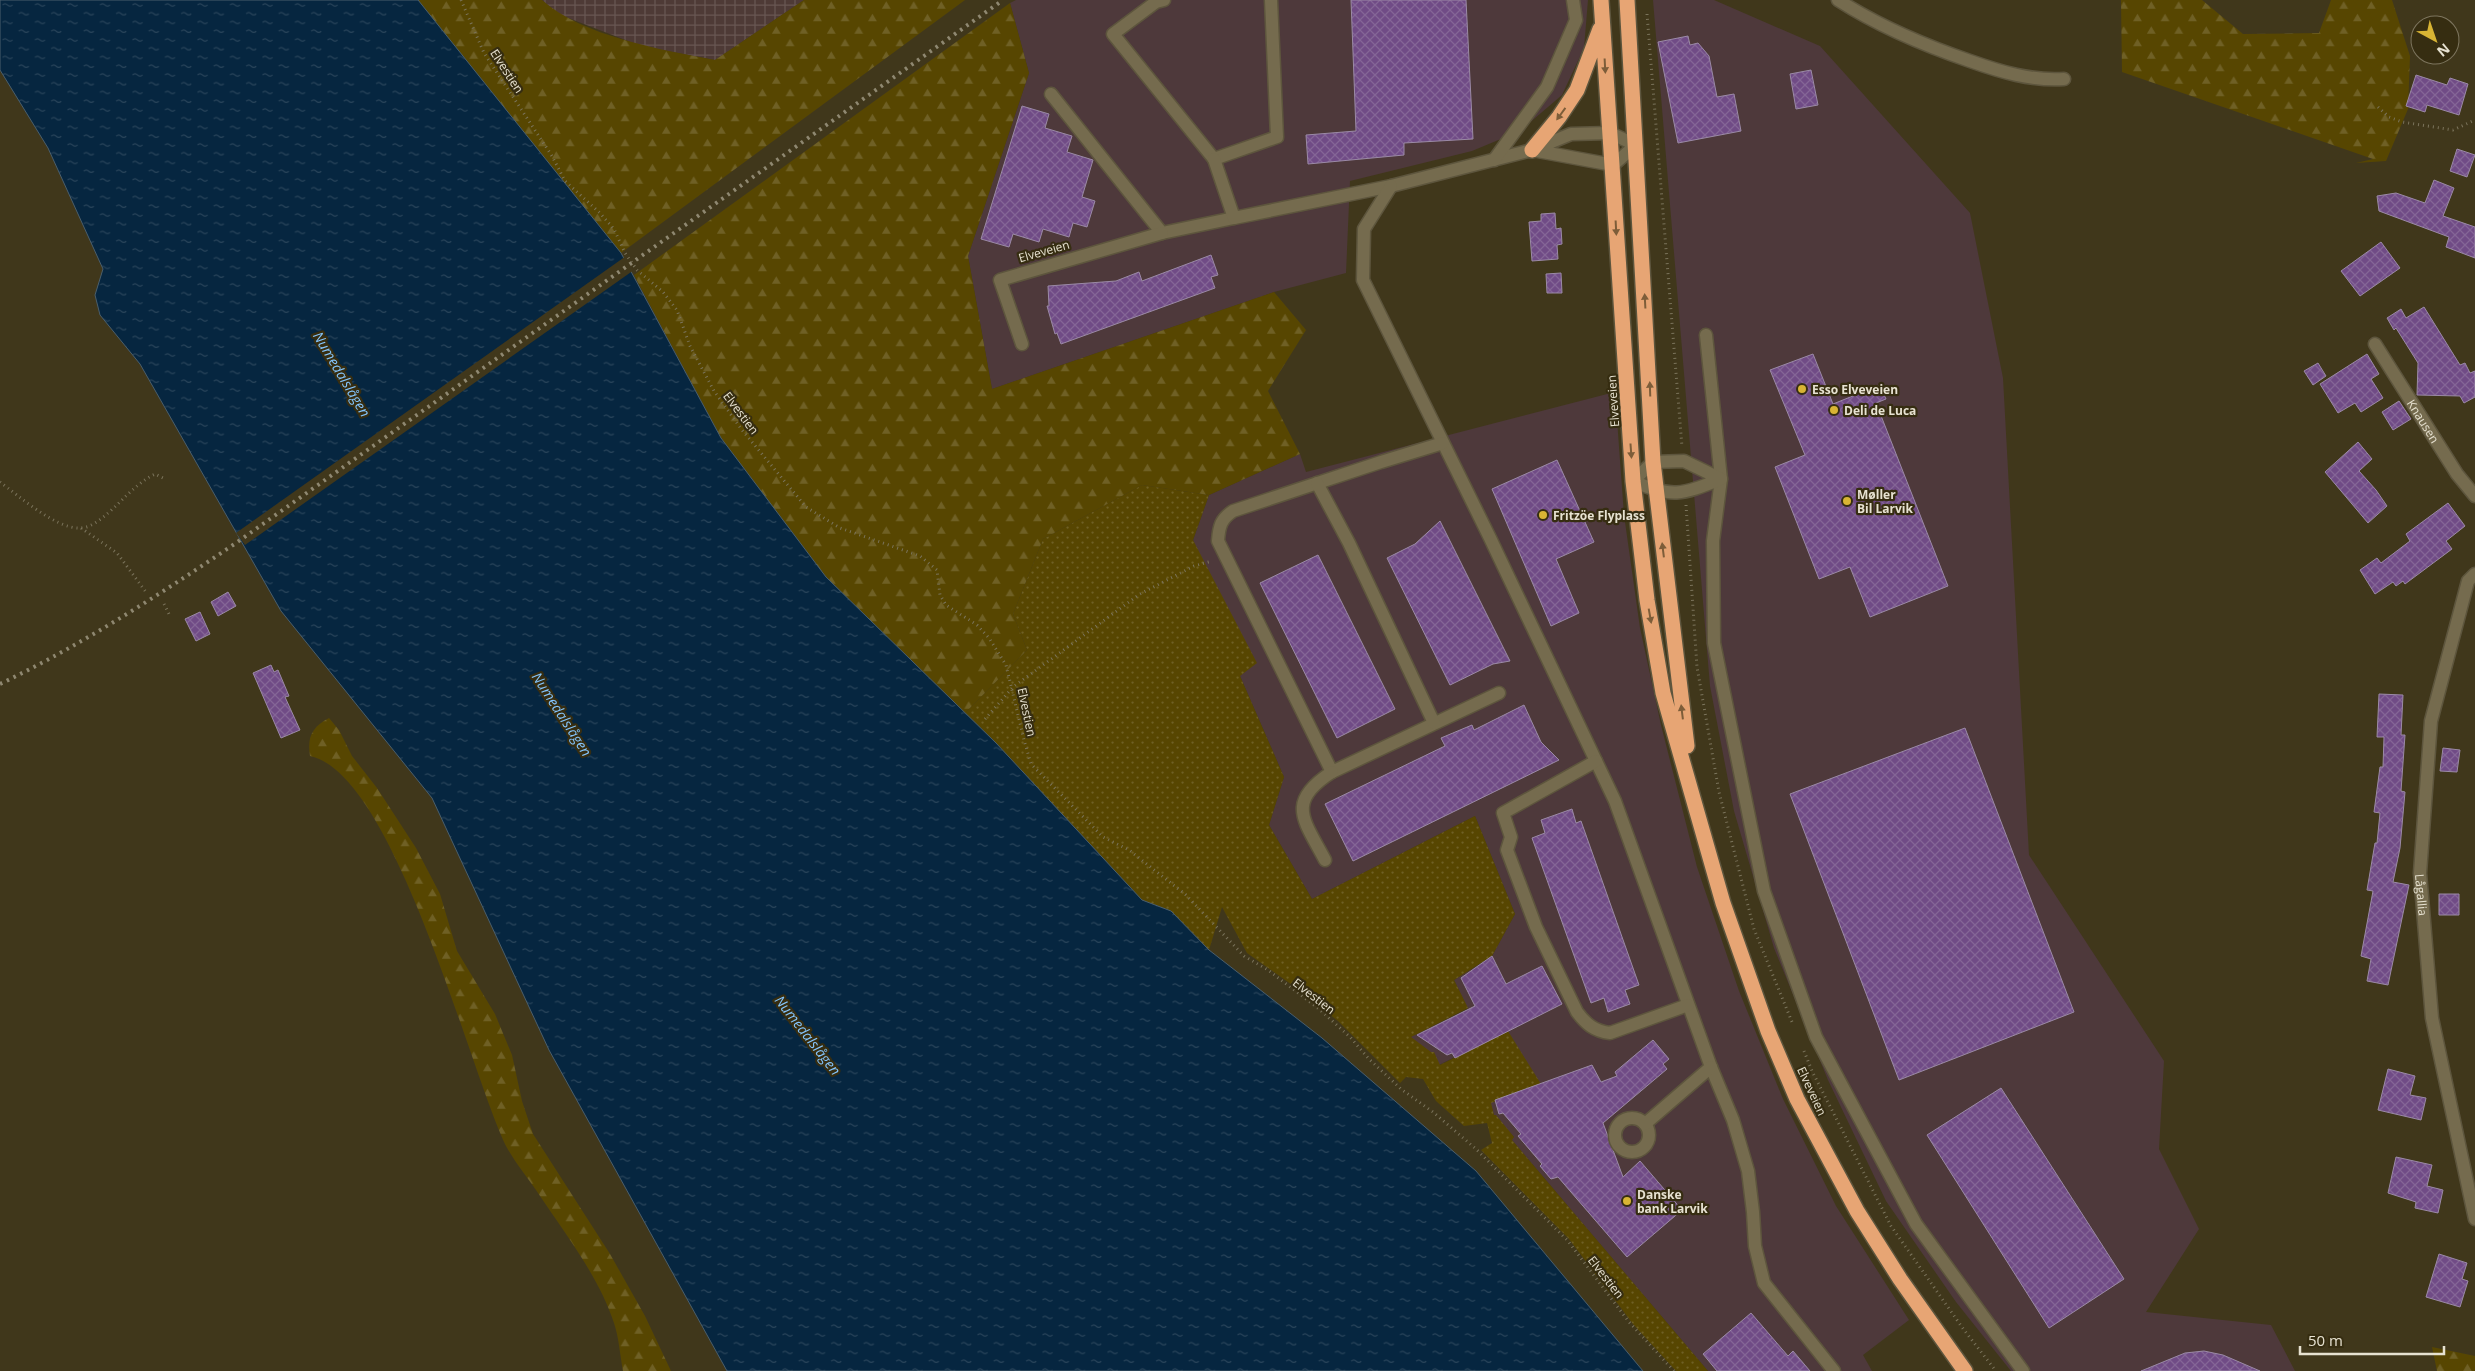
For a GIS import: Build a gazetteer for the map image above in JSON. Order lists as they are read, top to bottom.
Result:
{
  "streets": {
    "highway": ["Elveveien"],
    "street": ["Knausen", "Lågallia"],
    "path": ["Elvestien"]
  },
  "water": ["Numedalslågen"],
  "places": [
    "Esso Elveveien",
    "Deli de Luca",
    "Møller Bil Larvik",
    "Fritzöe Flyplass",
    "Danske bank Larvik"
  ],
  "scale_bar": "50 m",
  "north": "bottom right"
}
